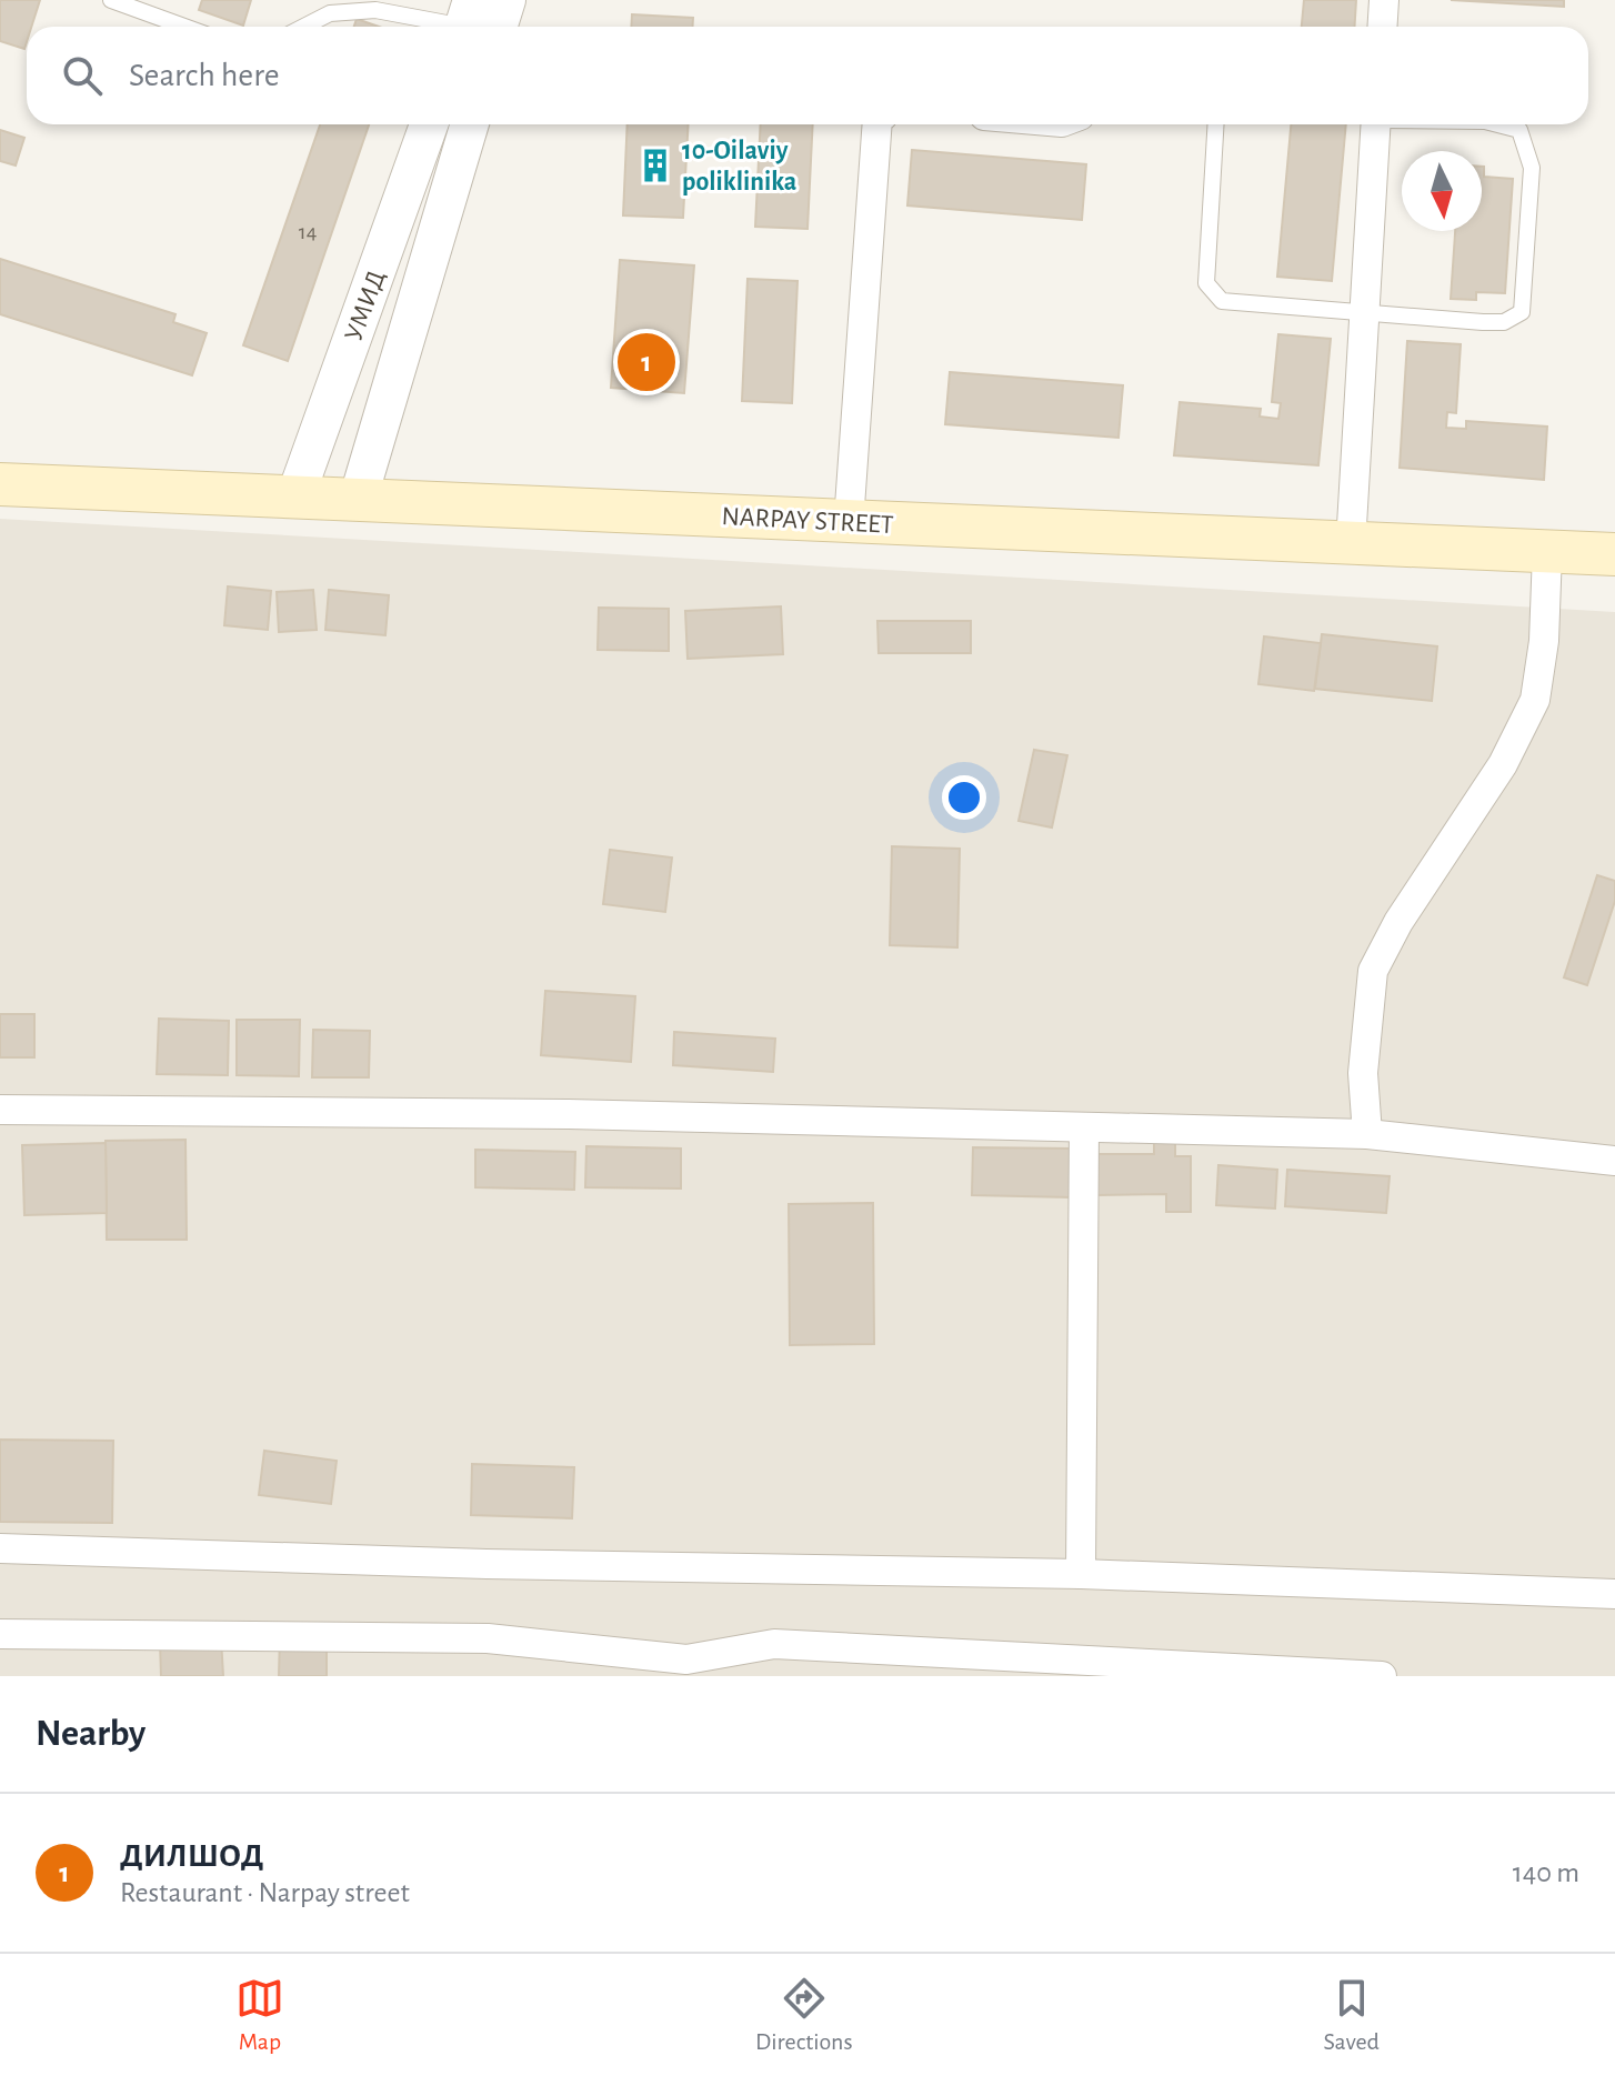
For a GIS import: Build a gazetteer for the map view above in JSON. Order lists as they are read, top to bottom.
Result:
{
  "streets": {
    "main road": ["NARPAY STREET"],
    "street": ["УМИД"]
  },
  "crossings": [
    ["УМИД", "NARPAY STREET"]
  ],
  "places": {
    "building": ["10-Oilaviy poliklinika"]
  },
  "house_numbers": ["14"],
  "north": "bottom",
  "page": {
    "search": "Search here",
    "pins": "1",
    "heading": "Nearby",
    "list": [
      {
        "mark": "1",
        "name": "ДИЛШОД",
        "note": "Restaurant · Narpay street",
        "value": "140 m"
      }
    ],
    "nav": ["Map", "Directions", "Saved"]
  }
}
